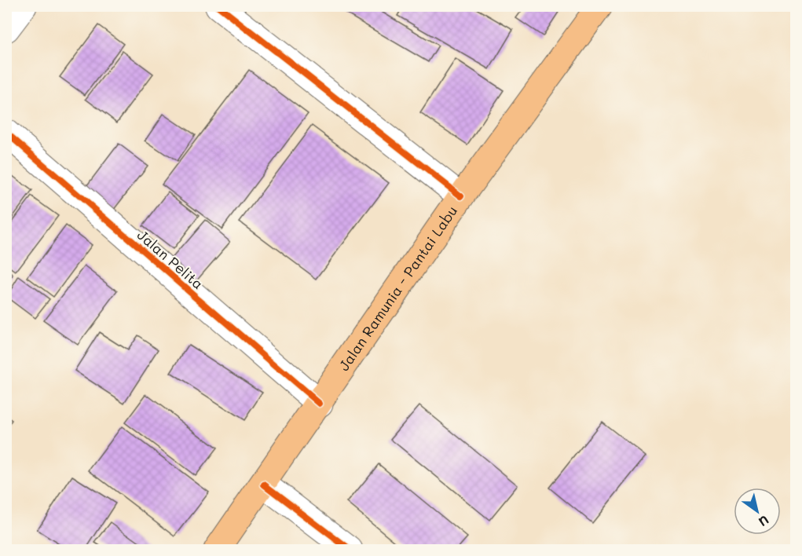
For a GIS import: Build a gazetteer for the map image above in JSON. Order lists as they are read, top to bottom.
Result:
{
  "streets": {
    "main road": ["Jalan Ramunia - Pantai Labu"],
    "street": ["Jalan Pelita"]
  },
  "crossings": [
    ["Jalan Pelita", "Jalan Ramunia - Pantai Labu"]
  ],
  "north": "bottom right"
}
